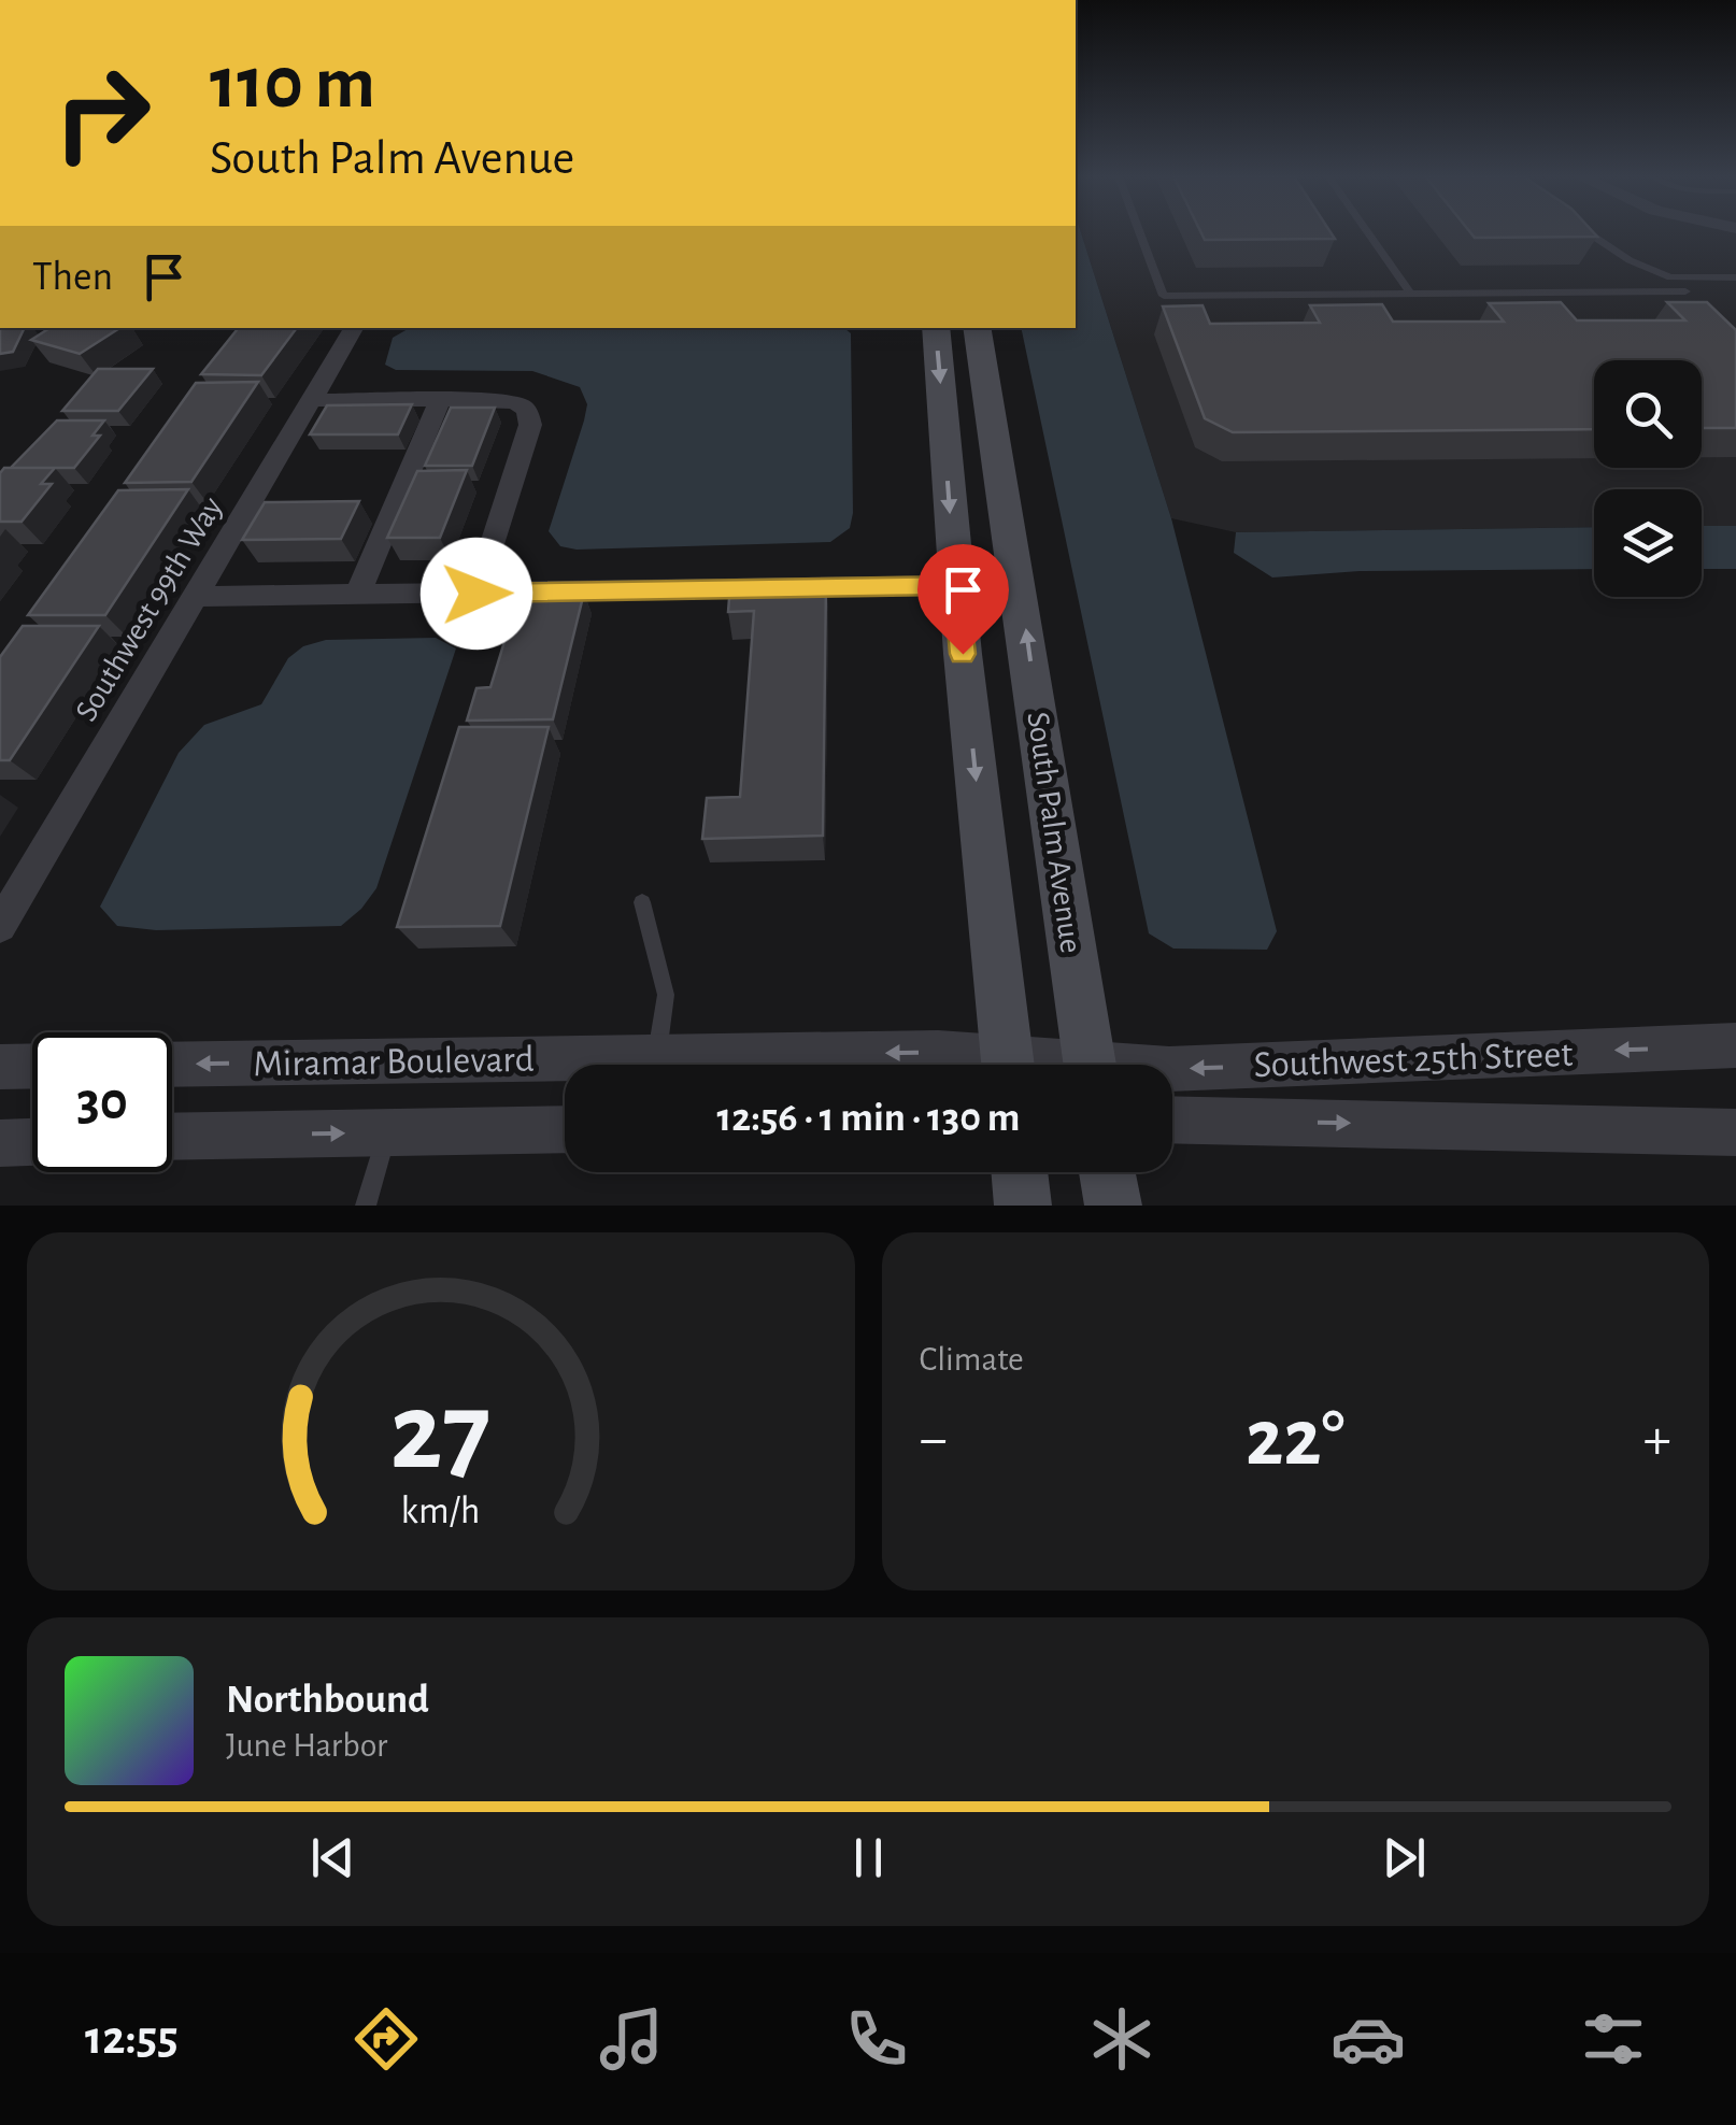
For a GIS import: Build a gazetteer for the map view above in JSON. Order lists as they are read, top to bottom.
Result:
{
  "streets": {
    "main road": ["South Palm Avenue"],
    "street": ["Southwest 99th Way", "Southwest 25th Street", "Miramar Boulevard"]
  },
  "page": {
    "turn": ["110 m", "South Palm Avenue"],
    "then": "Then",
    "limit": "30",
    "trip": "12:56 · 1 min · 130 m",
    "tile": "Climate",
    "heat": ["−", "22°", "+"],
    "song": ["Northbound", "June Harbor"],
    "tabs": "12:55",
    "gauge": ["27", "km/h"]
  }
}
